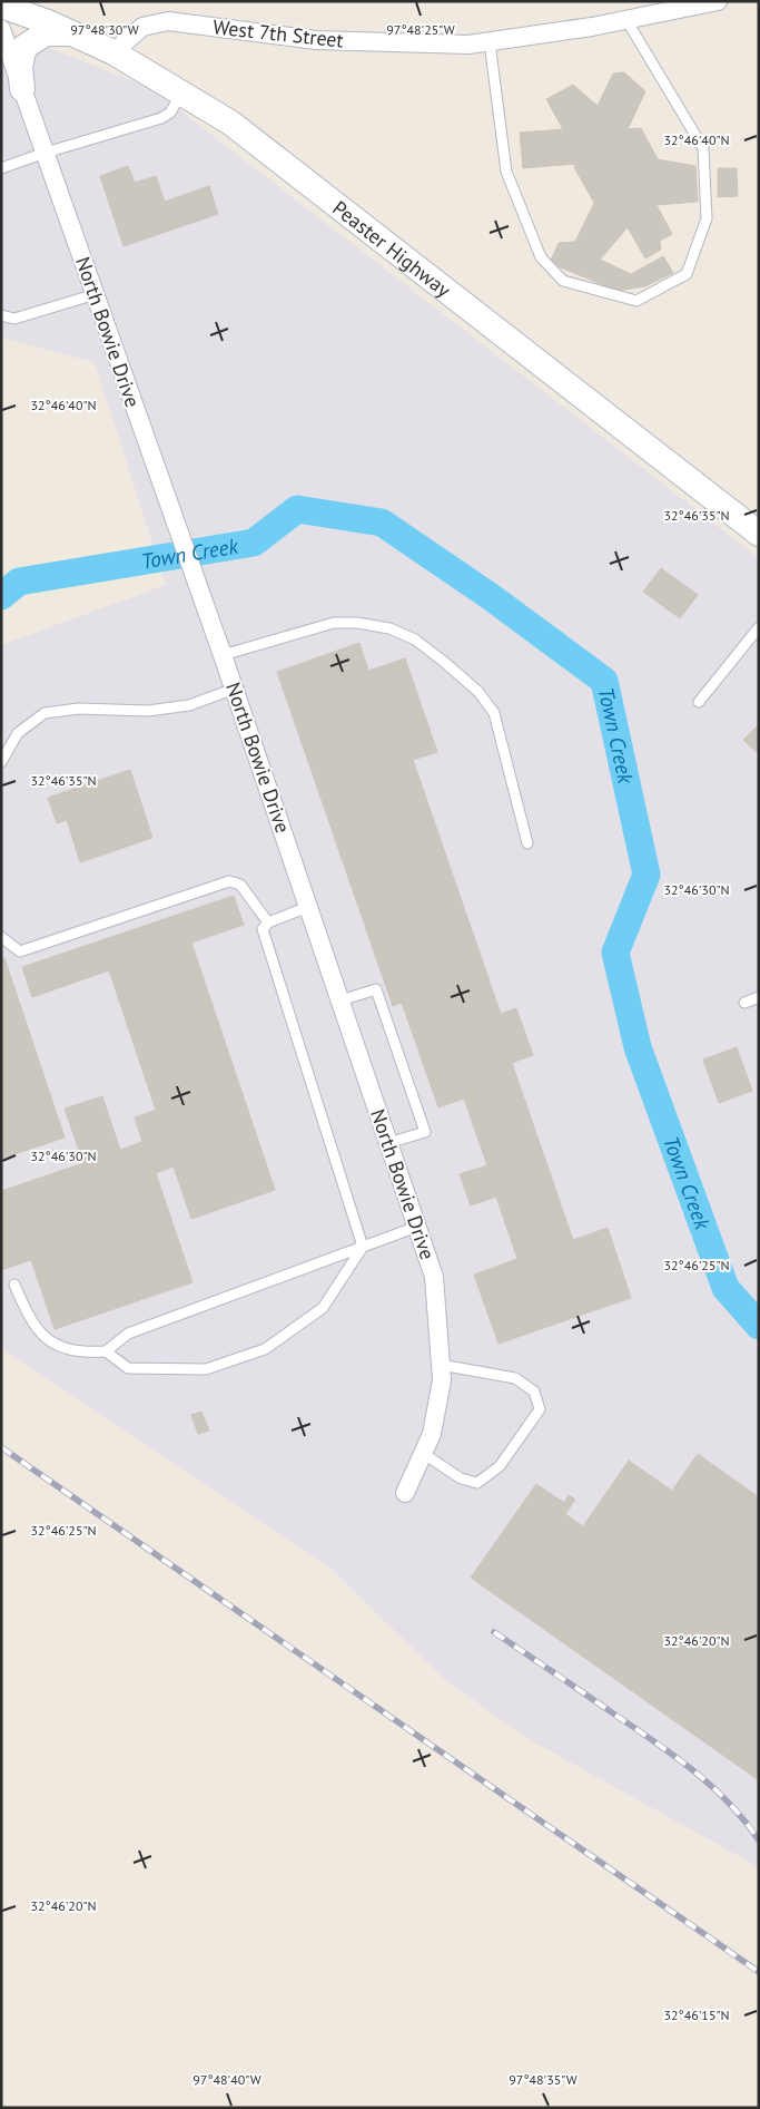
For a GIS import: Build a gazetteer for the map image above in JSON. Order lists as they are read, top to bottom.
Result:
{
  "streets": {
    "main road": ["Peaster Highway"],
    "street": ["West 7th Street", "North Bowie Drive"]
  },
  "crossings": [
    ["West 7th Street", "Peaster Highway"]
  ],
  "water": ["Town Creek"],
  "coordinates": [
    "97°48'25\"W",
    "97°48'30\"W",
    "32°46'40\"N",
    "32°46'35\"N",
    "32°46'30\"N",
    "32°46'25\"N",
    "32°46'20\"N",
    "32°46'15\"N",
    "97°48'40\"W",
    "97°48'35\"W"
  ]
}
